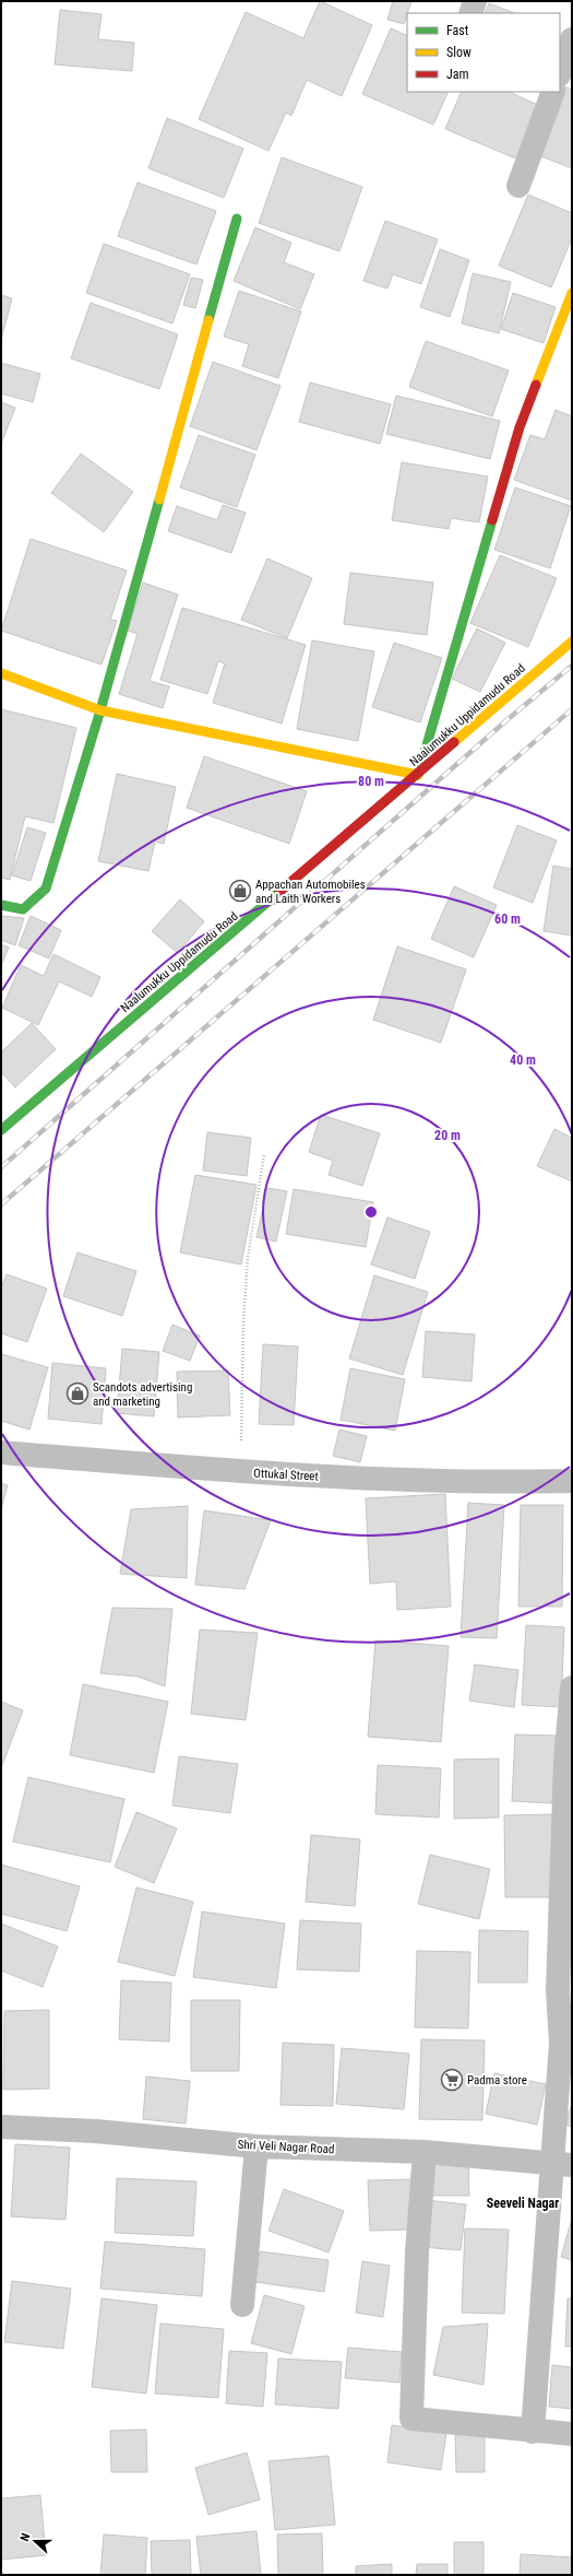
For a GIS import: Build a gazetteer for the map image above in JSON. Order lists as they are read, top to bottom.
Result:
{
  "streets": {
    "street": ["Naalumukku Uppidamudu Road", "Ottukal Street", "Shri Veli Nagar Road"]
  },
  "districts": ["Seeveli Nagar"],
  "places": {
    "shop": ["Appachan Automobiles and Laith Workers", "Scandots advertising and marketing"],
    "supermarket": ["Padma store"]
  },
  "legend": ["Fast", "Slow", "Jam"],
  "north": "left",
  "rings": [
    "80 m",
    "60 m",
    "40 m",
    "20 m"
  ]
}
